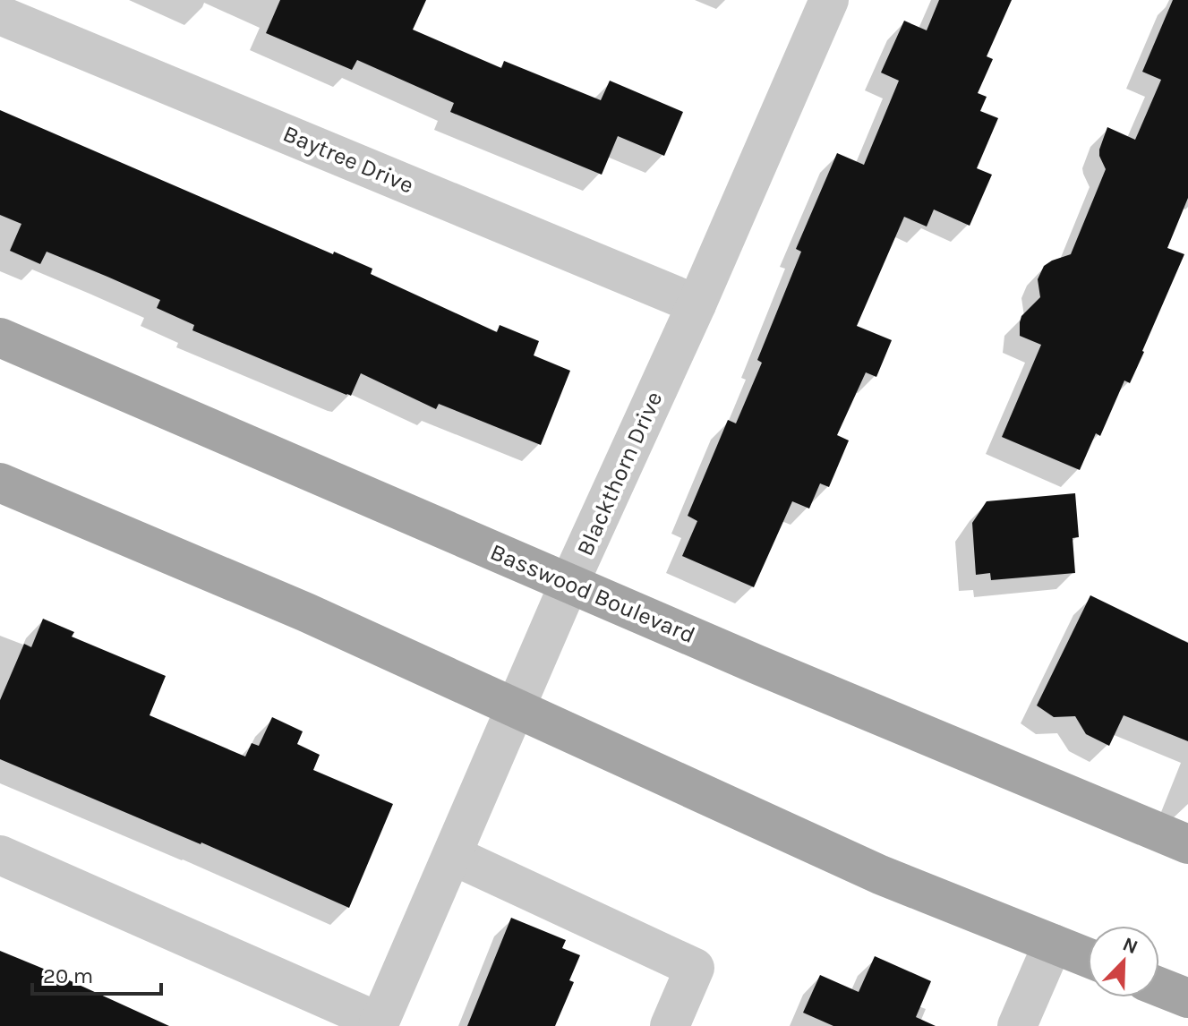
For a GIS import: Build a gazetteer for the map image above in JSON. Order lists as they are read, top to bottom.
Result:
{
  "streets": {
    "main road": ["Basswood Boulevard"],
    "street": ["Baytree Drive", "Blackthorn Drive"]
  },
  "crossings": [
    ["Baytree Drive", "Blackthorn Drive"],
    ["Blackthorn Drive", "Basswood Boulevard"]
  ],
  "scale_bar": "20 m",
  "north": "top right"
}
